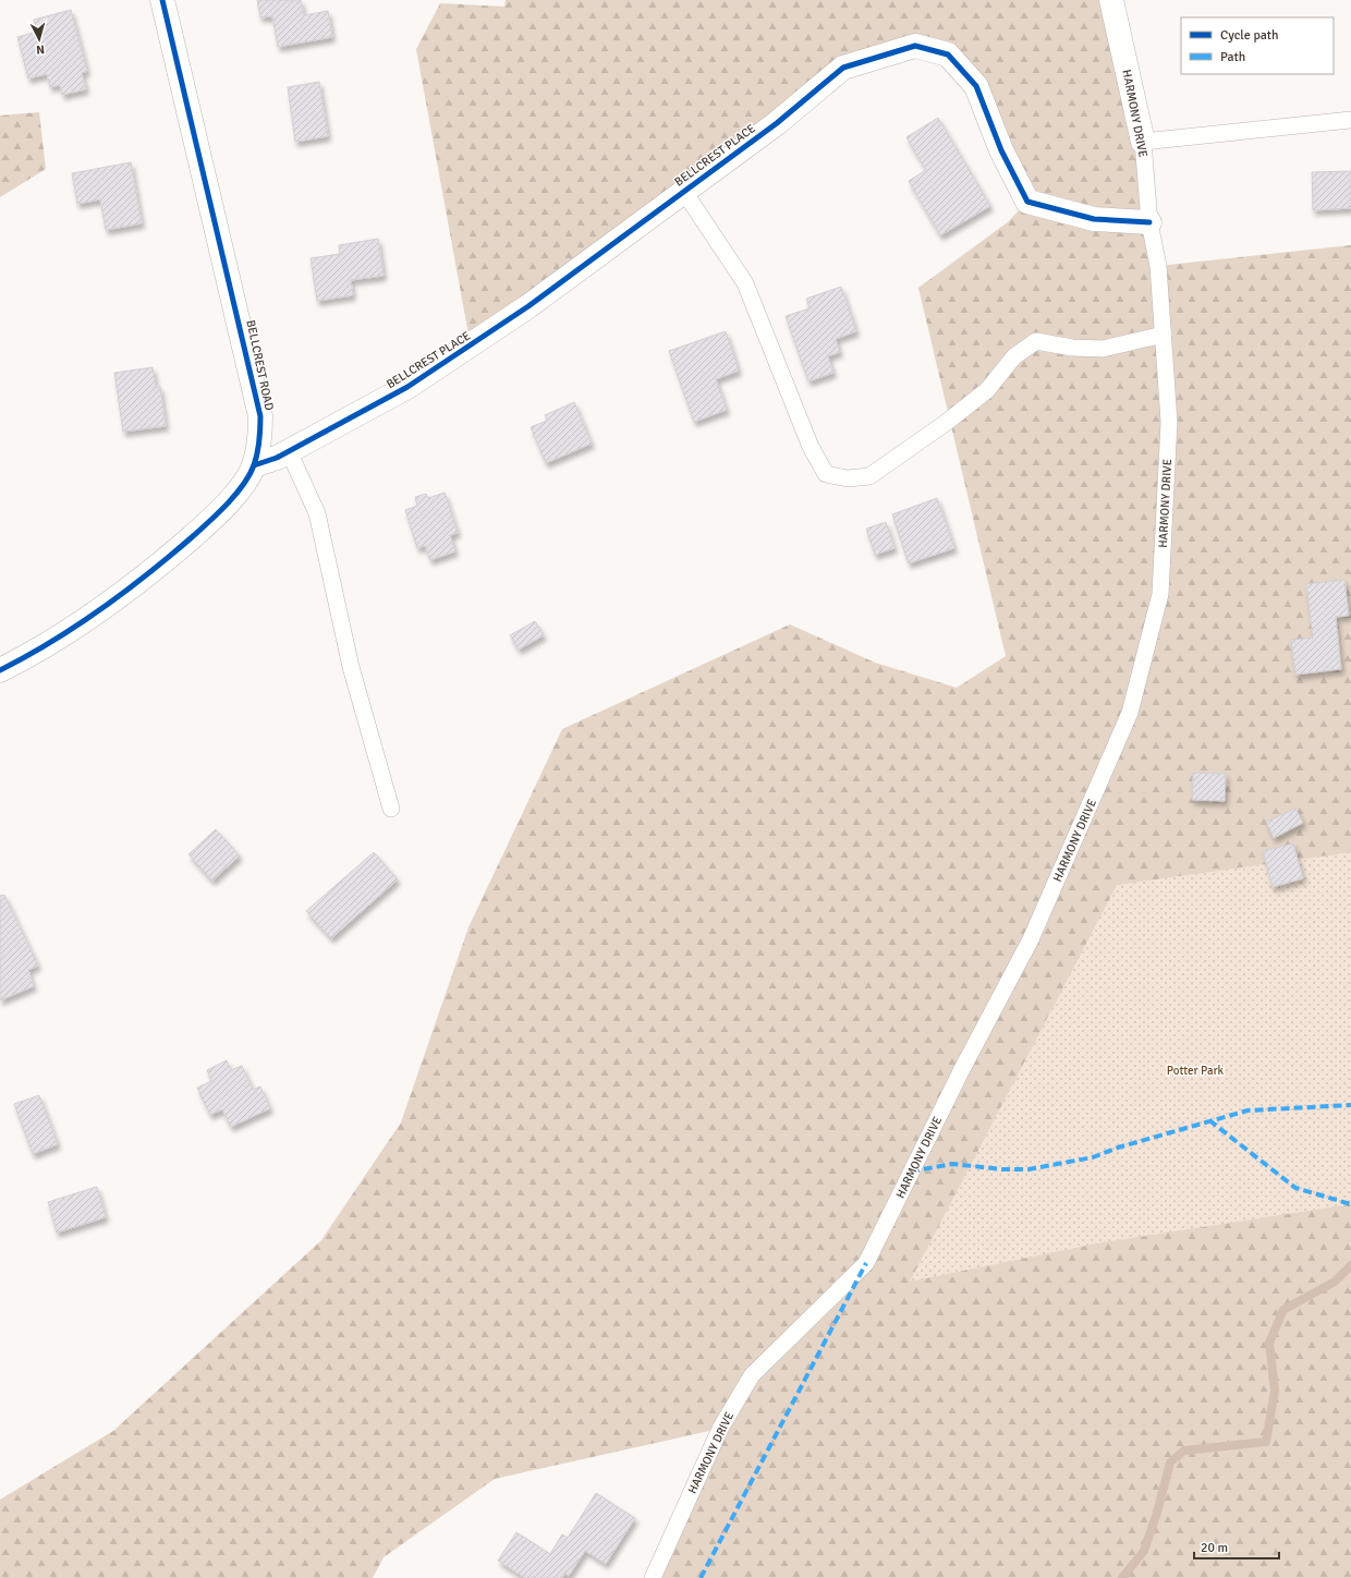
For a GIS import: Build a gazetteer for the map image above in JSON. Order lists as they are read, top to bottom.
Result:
{
  "streets": {
    "street": ["HARMONY DRIVE", "BELLCREST PLACE", "BELLCREST ROAD"]
  },
  "crossings": [
    ["HARMONY DRIVE", "BELLCREST PLACE"],
    ["BELLCREST PLACE", "BELLCREST ROAD"]
  ],
  "parks": ["Potter Park"],
  "legend": ["Cycle path", "Path"],
  "scale_bar": "20 m",
  "north": "bottom"
}
